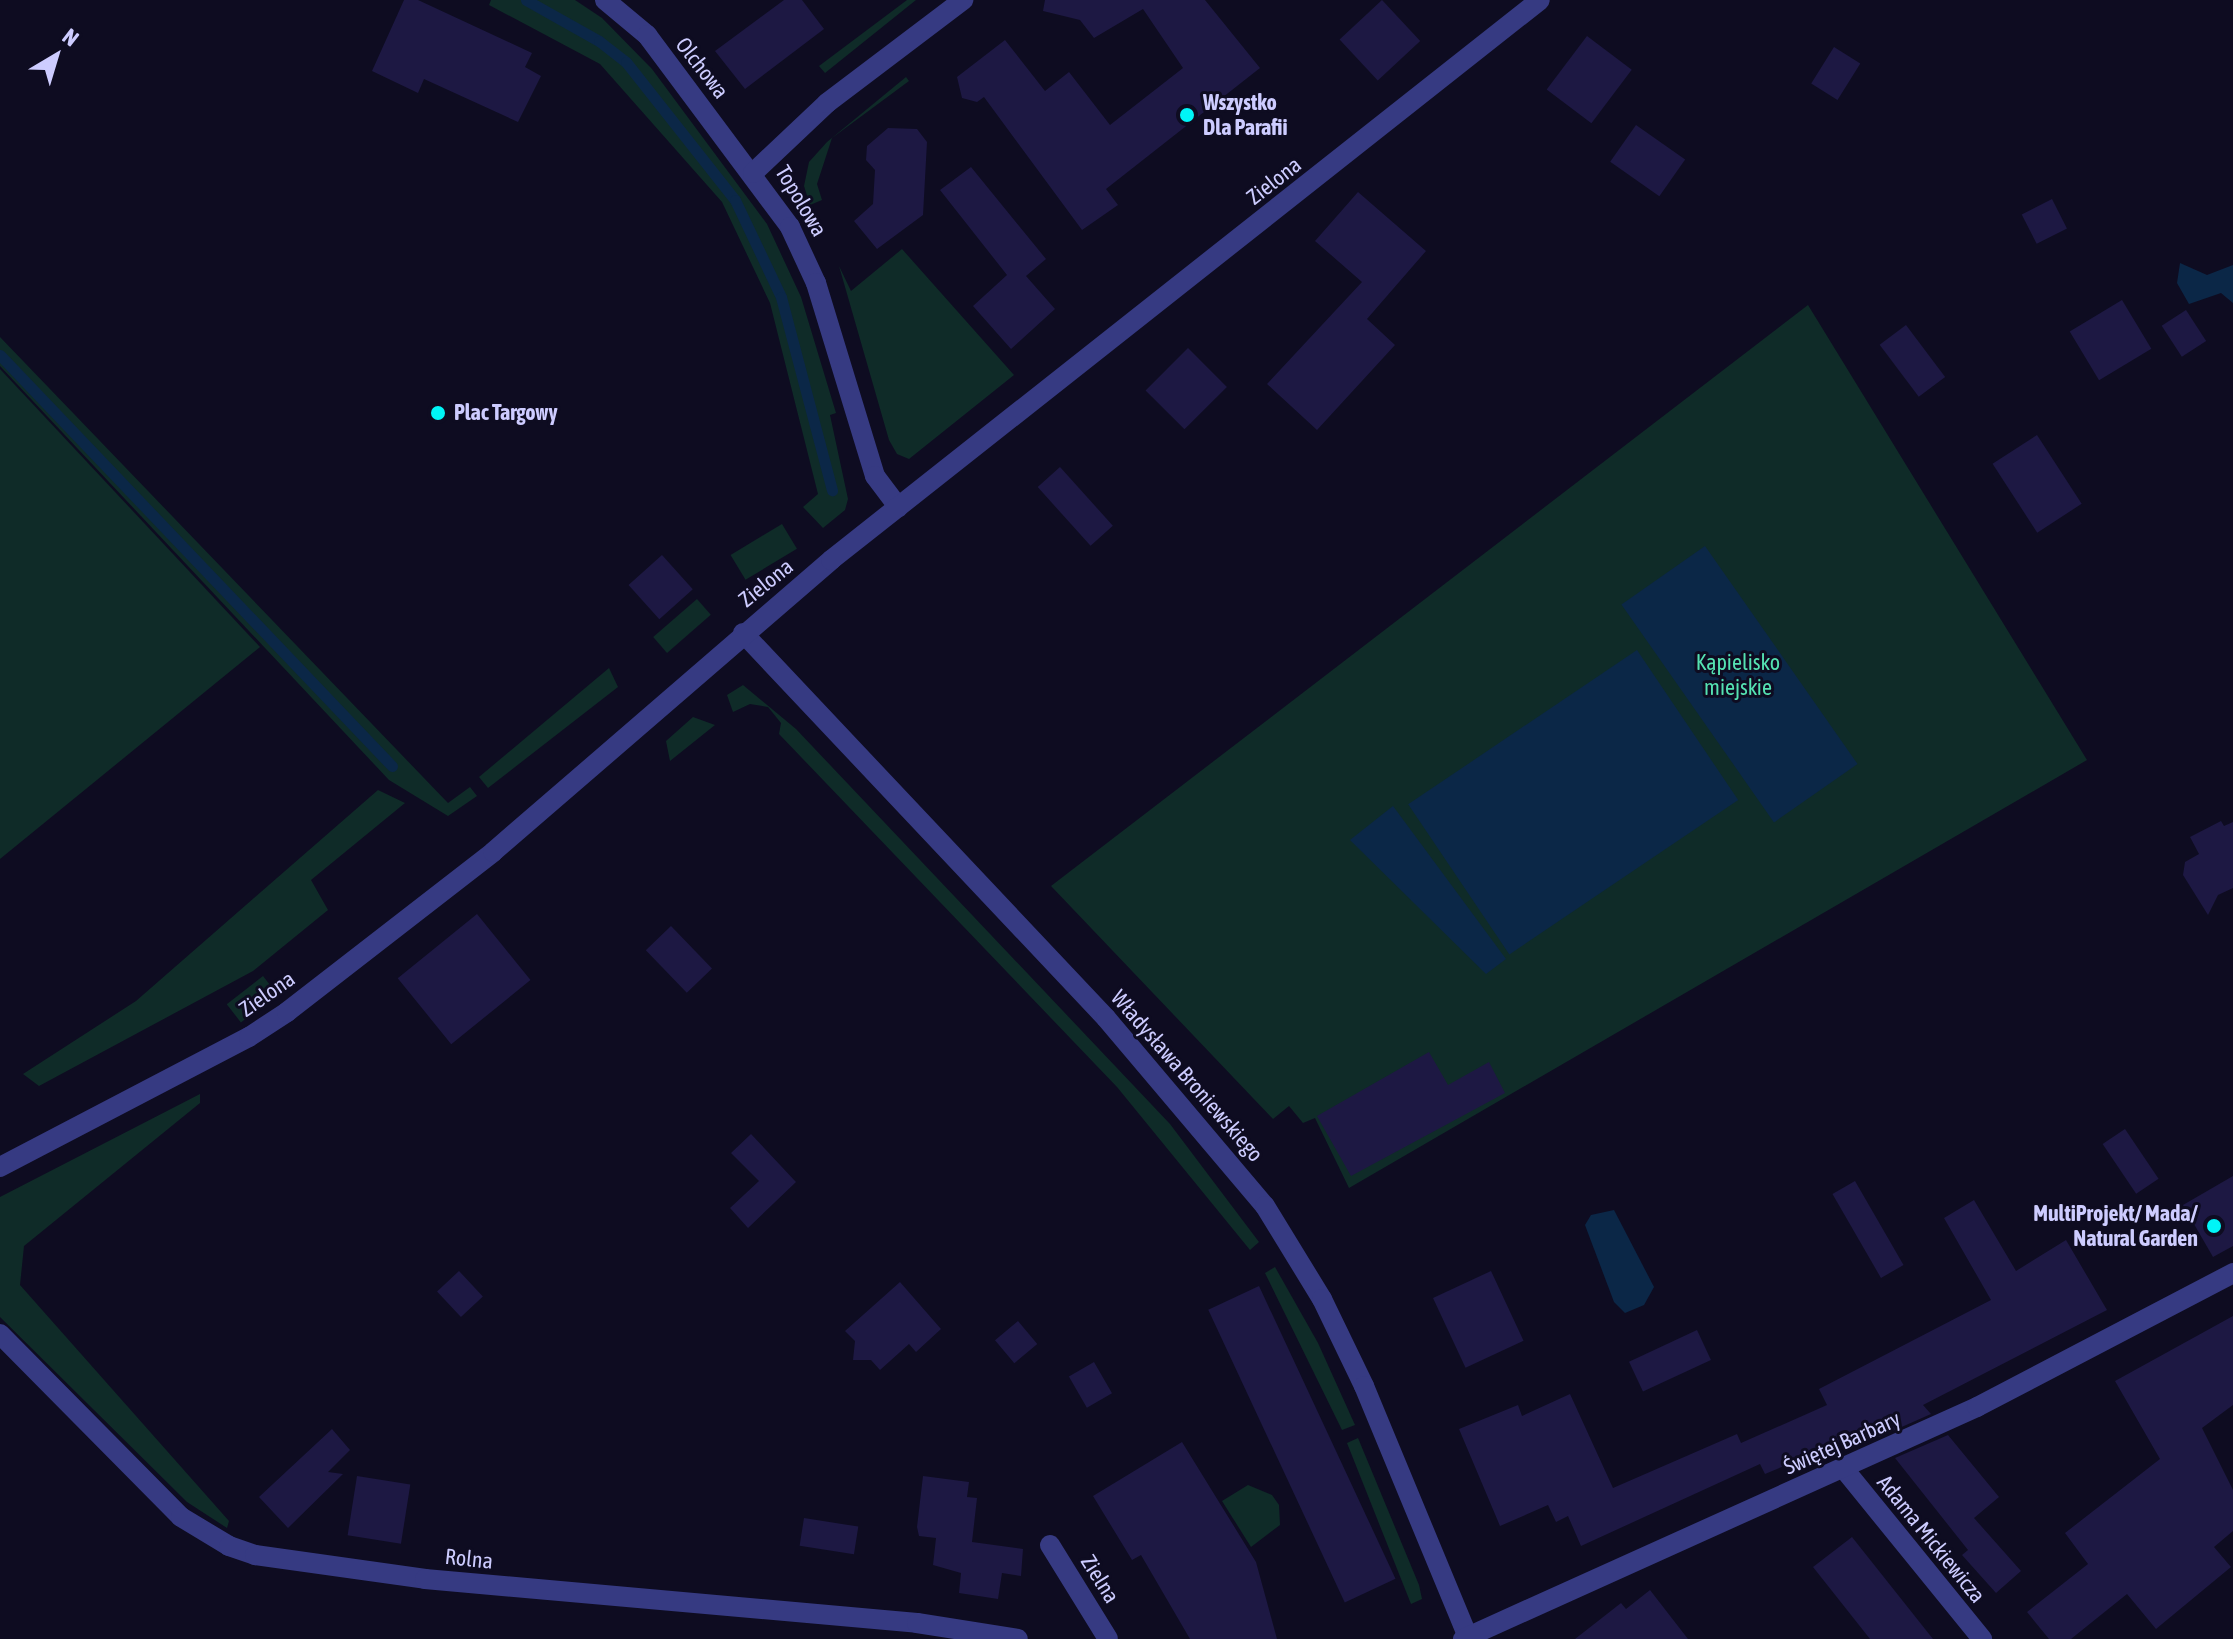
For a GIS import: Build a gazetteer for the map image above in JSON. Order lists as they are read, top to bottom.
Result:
{
  "streets": {
    "street": [
      "Olchowa",
      "Zielona",
      "Topolowa",
      "Władysława Broniewskiego",
      "Świętej Barbary",
      "Adama Mickiewicza",
      "Rolna",
      "Zielna"
    ]
  },
  "crossings": [
    ["Olchowa", "Topolowa"],
    ["Zielona", "Topolowa"],
    ["Zielona", "Władysława Broniewskiego"],
    ["Władysława Broniewskiego", "Świętej Barbary"],
    ["Świętej Barbary", "Adama Mickiewicza"]
  ],
  "parks": ["Kąpielisko miejskie"],
  "places": ["Wszystko Dla Parafii", "Plac Targowy", "MultiProjekt/ Mada/ Natural Garden"],
  "north": "top right"
}
